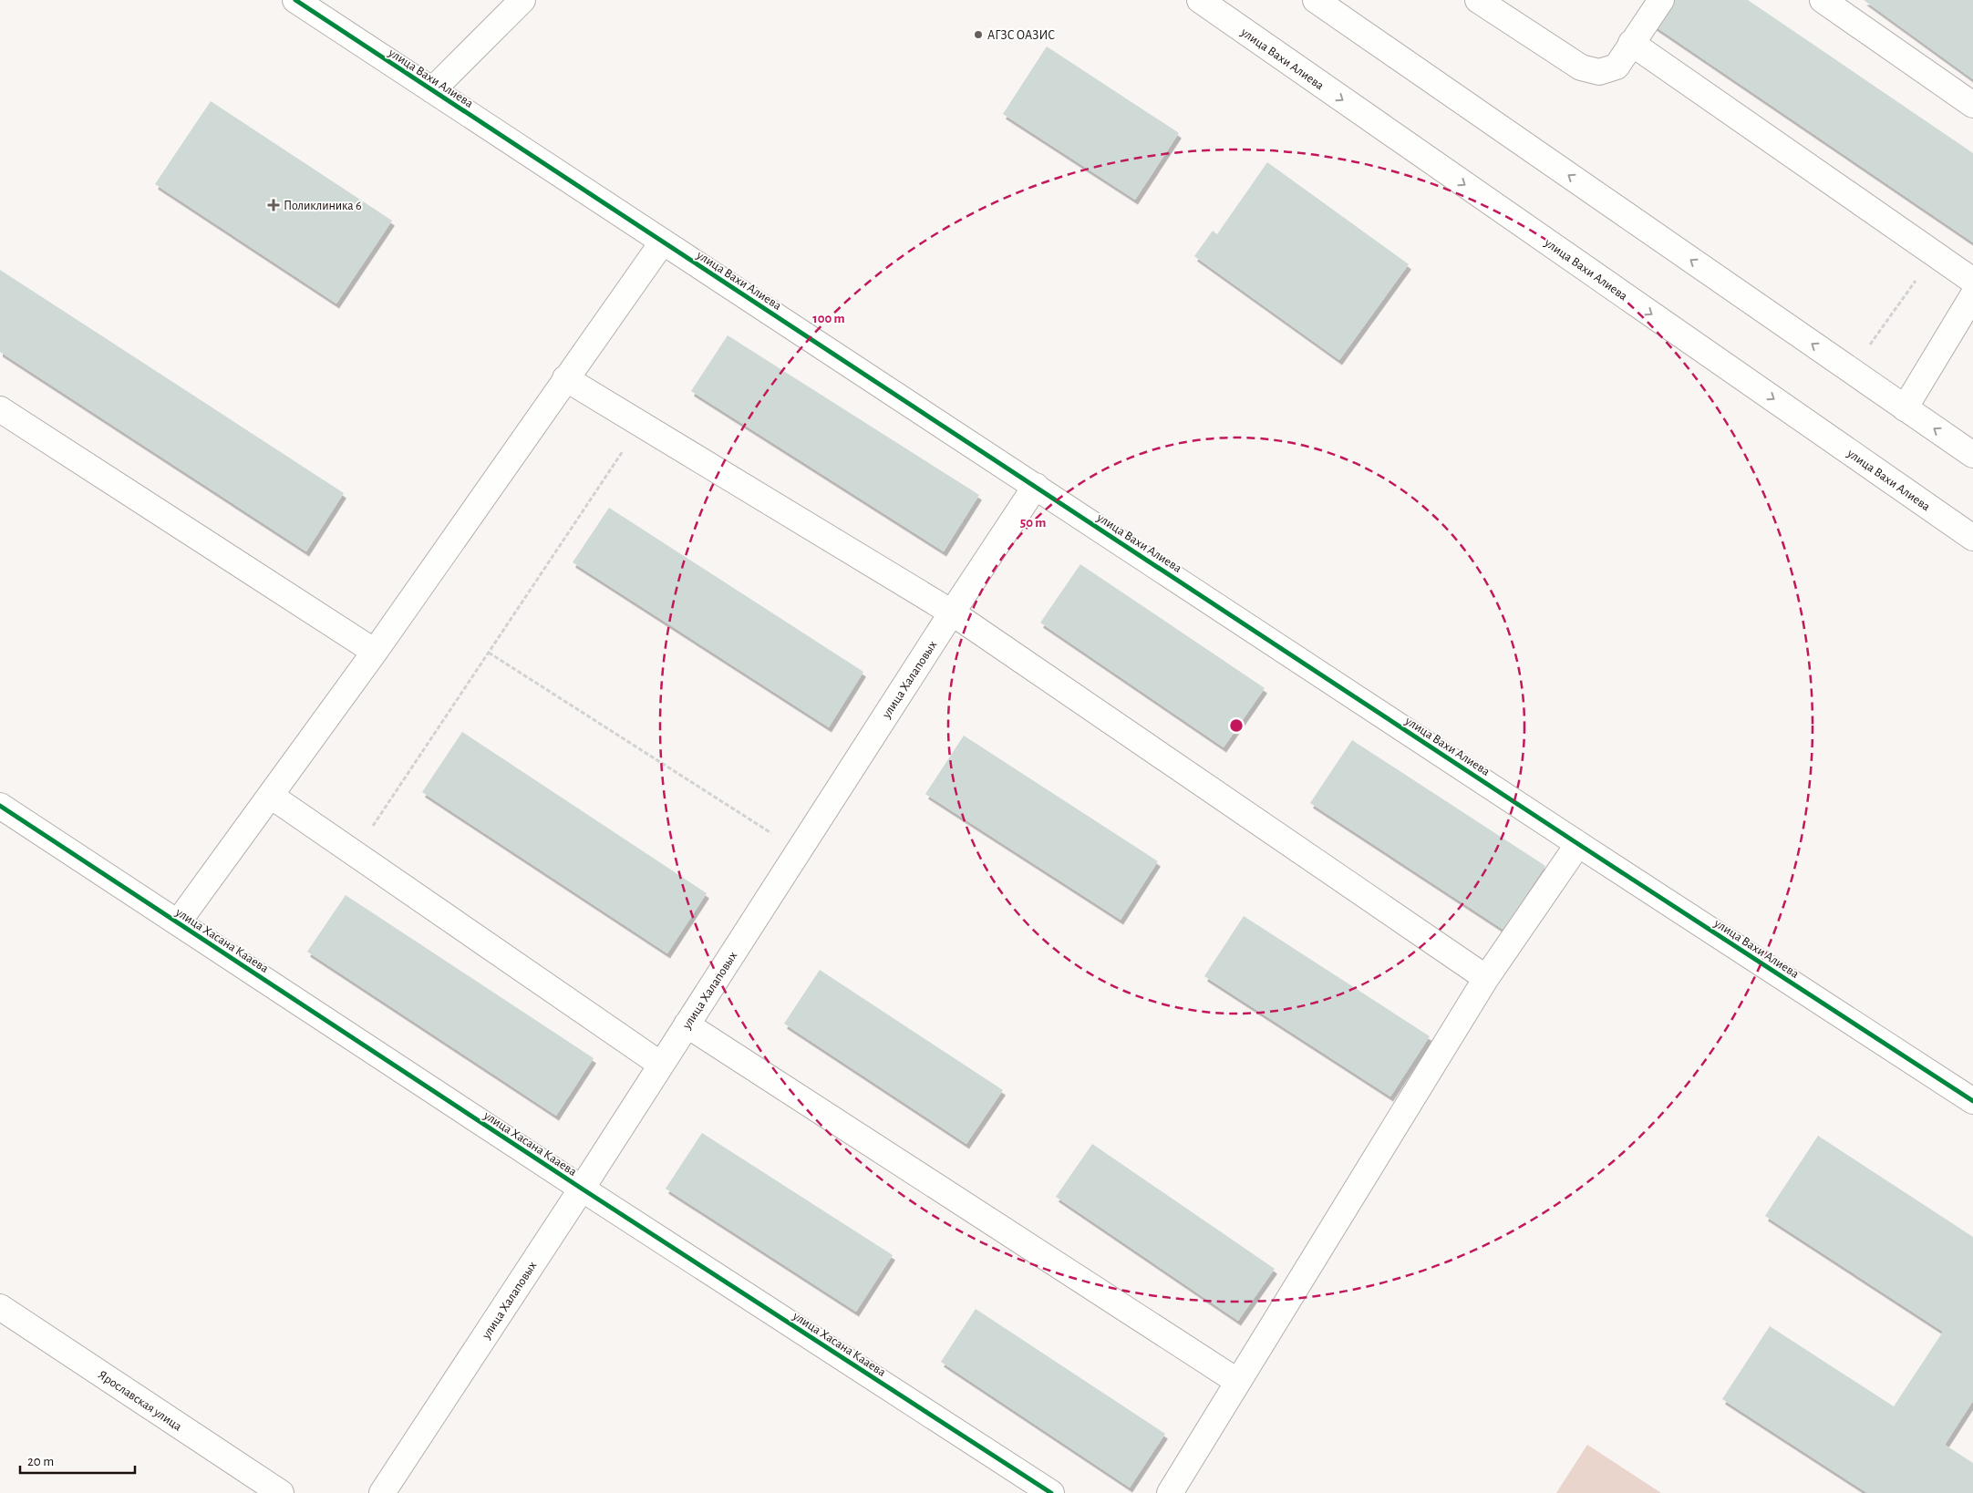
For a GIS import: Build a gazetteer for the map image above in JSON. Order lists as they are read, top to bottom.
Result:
{
  "streets": {
    "street": [
      "улица Вахи Алиева",
      "улица Халаповых",
      "улица Хасана Кааева",
      "Ярославская улица"
    ]
  },
  "crossings": [
    ["улица Вахи Алиева", "улица Халаповых"],
    ["улица Халаповых", "улица Хасана Кааева"]
  ],
  "places": {
    "other": ["АГЗС ОАЗИС"],
    "health": ["Поликлиника 6"]
  },
  "scale_bar": "20 m",
  "rings": ["100 m", "50 m"]
}
